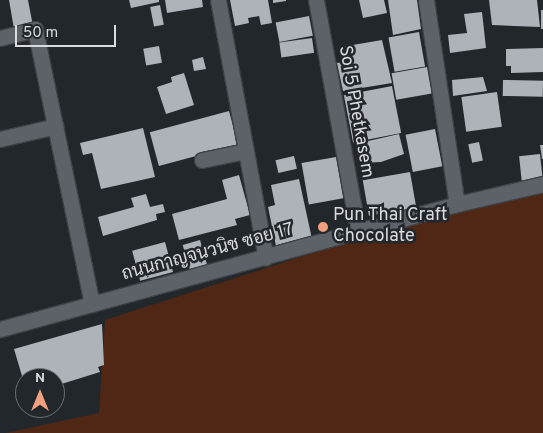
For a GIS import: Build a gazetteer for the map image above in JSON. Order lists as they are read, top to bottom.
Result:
{
  "streets": {
    "street": ["Soi 5 Phetkasem", "ถนนกาญจนวนิช ซอย 17"]
  },
  "crossings": [
    ["Soi 5 Phetkasem", "ถนนกาญจนวนิช ซอย 17"]
  ],
  "places": ["Pun Thai Craft Chocolate"],
  "scale_bar": "50 m",
  "north": "top"
}
